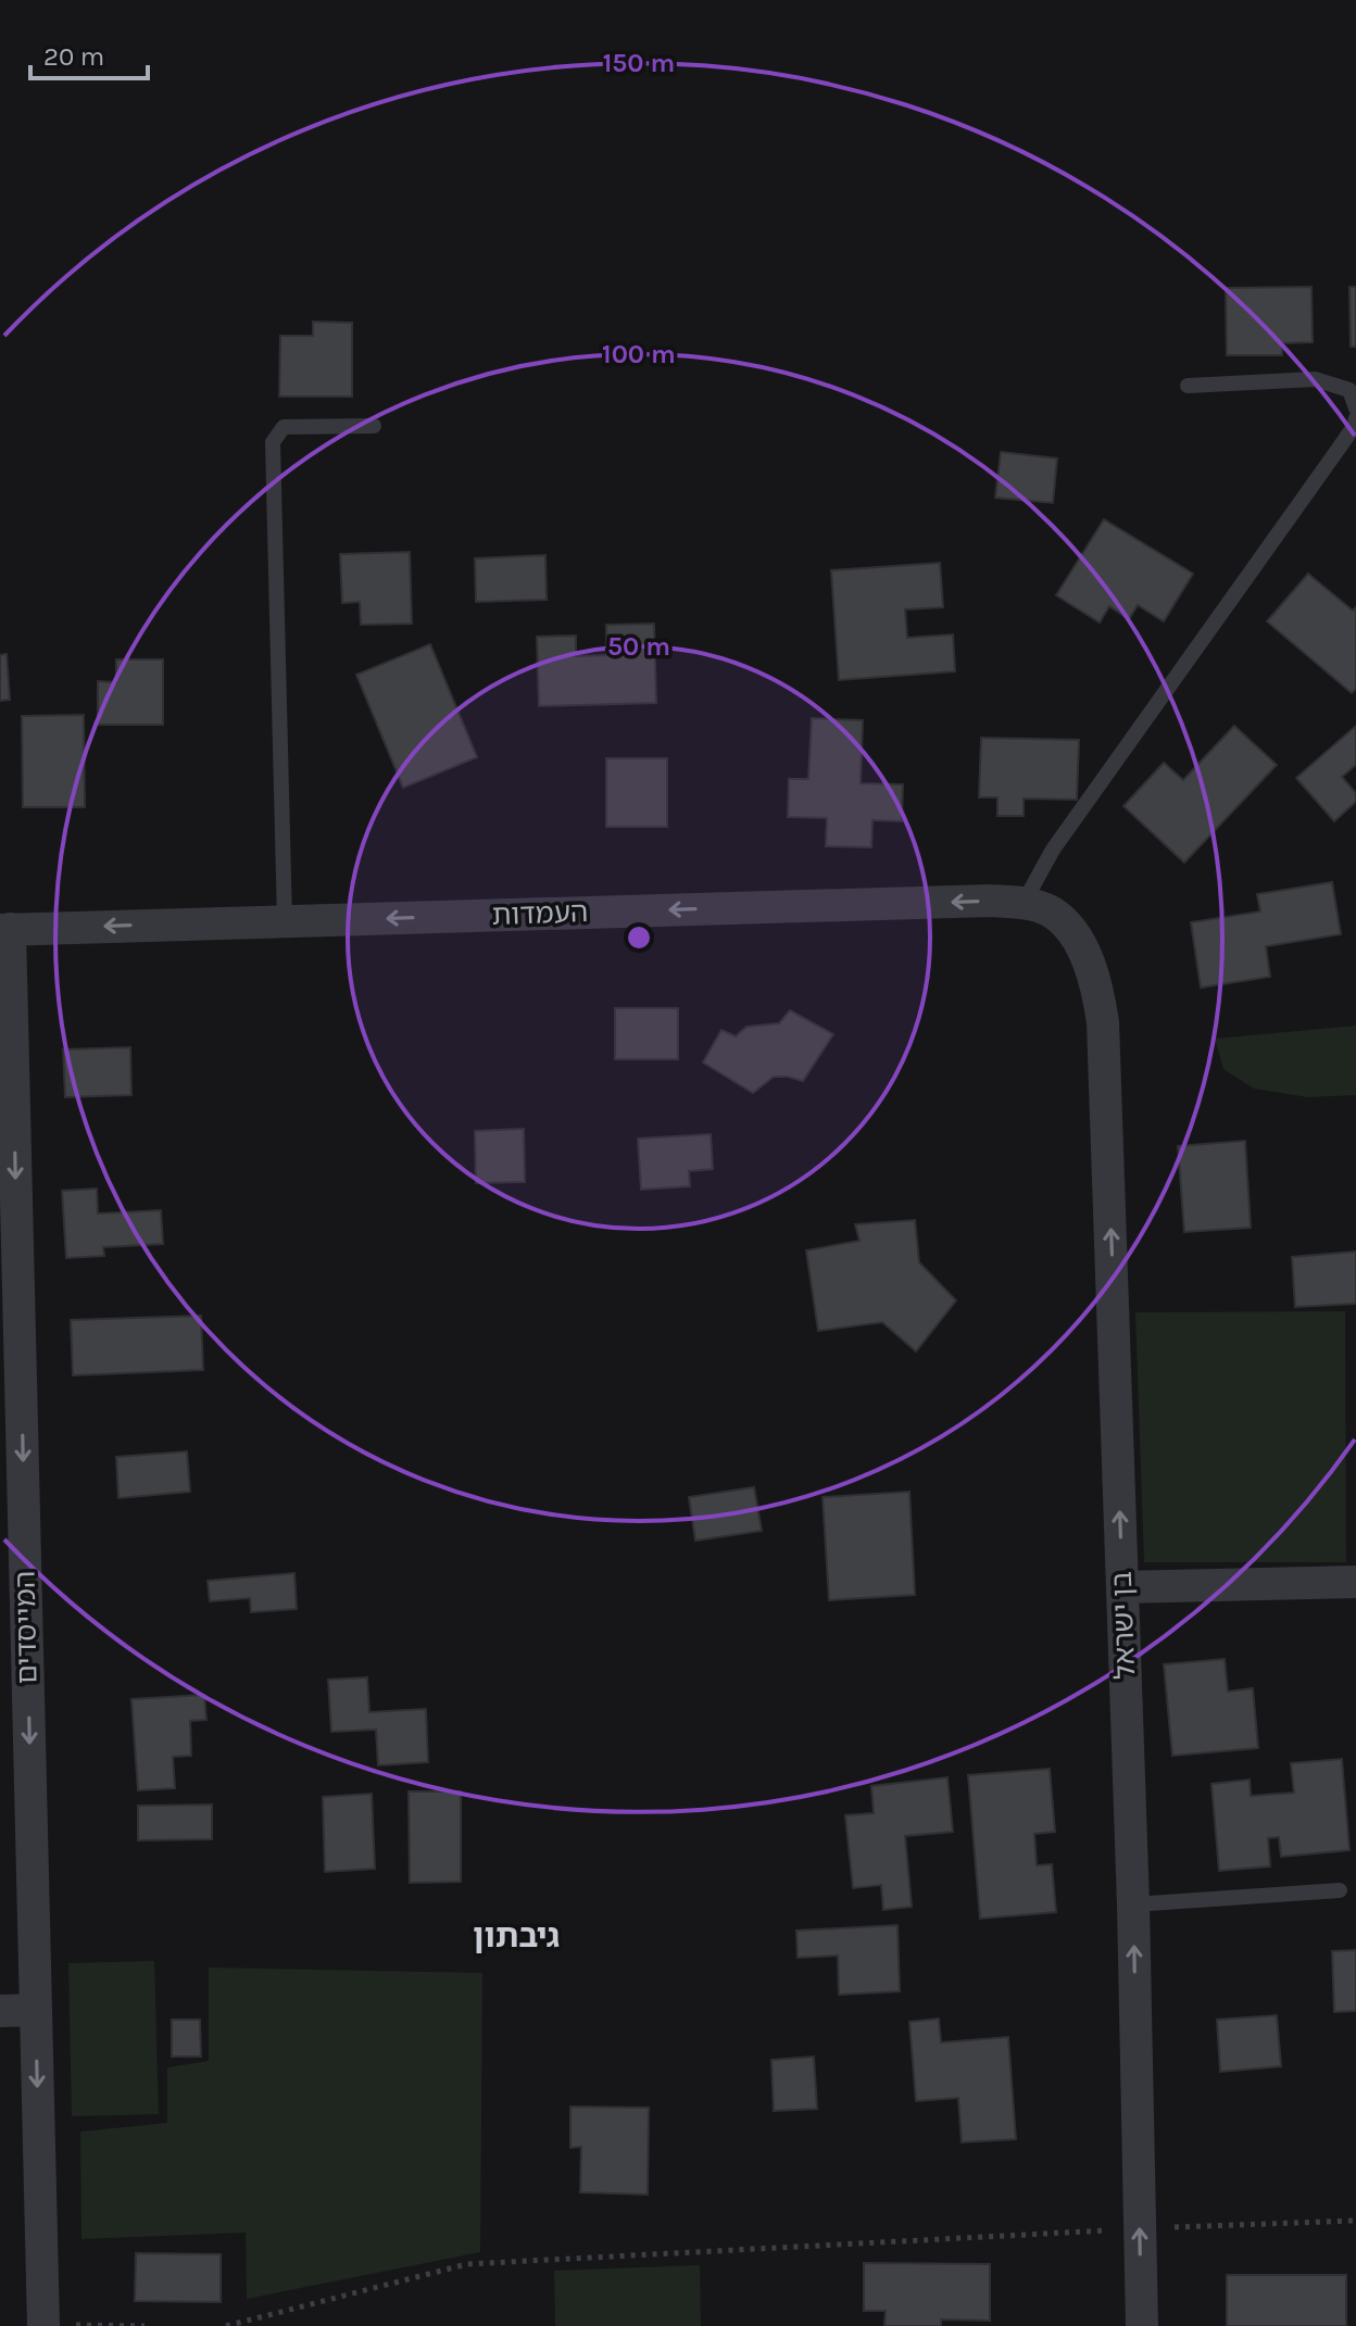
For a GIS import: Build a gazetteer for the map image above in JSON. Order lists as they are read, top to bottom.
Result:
{
  "streets": {
    "street": ["העמדות", "בן ישראל", "המייסדים"]
  },
  "crossings": [
    ["העמדות", "בן ישראל"],
    ["העמדות", "המייסדים"]
  ],
  "one_way": ["העמדות", "בן ישראל", "המייסדים"],
  "districts": ["גיבתון"],
  "scale_bar": "20 m",
  "rings": ["150 m", "100 m", "50 m"]
}
